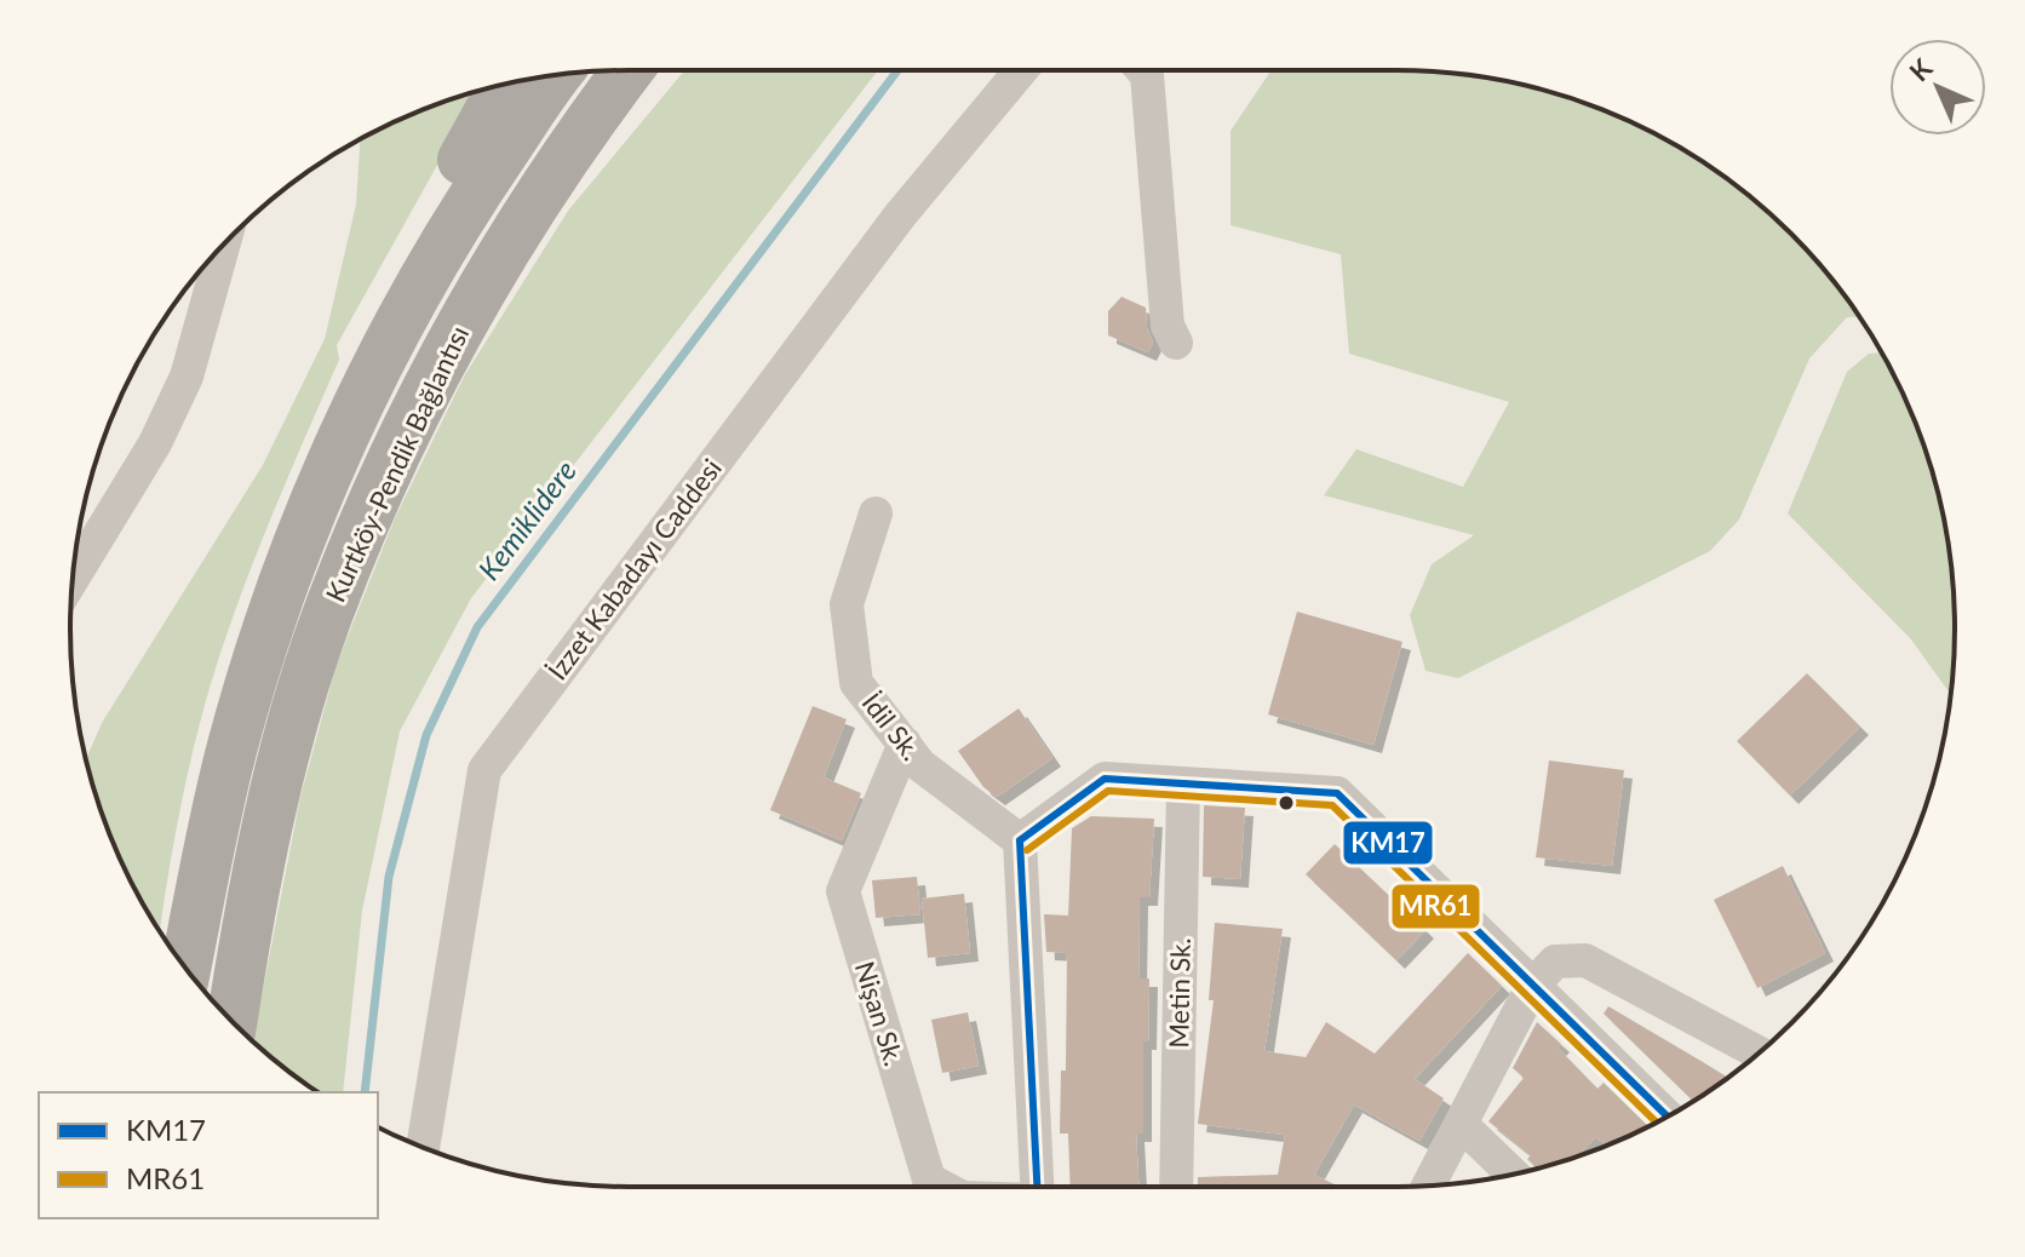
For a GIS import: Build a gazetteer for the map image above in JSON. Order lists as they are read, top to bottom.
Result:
{
  "streets": {
    "highway": ["Kurtköy-Pendik Bağlantısı"],
    "street": [
      "İzzet Kabadayı Caddesi",
      "İdil Sk.",
      "Metin Sk.",
      "Nişan Sk."
    ]
  },
  "crossings": [
    ["İdil Sk.", "Nişan Sk."]
  ],
  "water": ["Kemiklidere"],
  "lines": ["transit line KM17", "transit line MR61"],
  "legend": ["KM17", "MR61"],
  "north": "top left"
}
